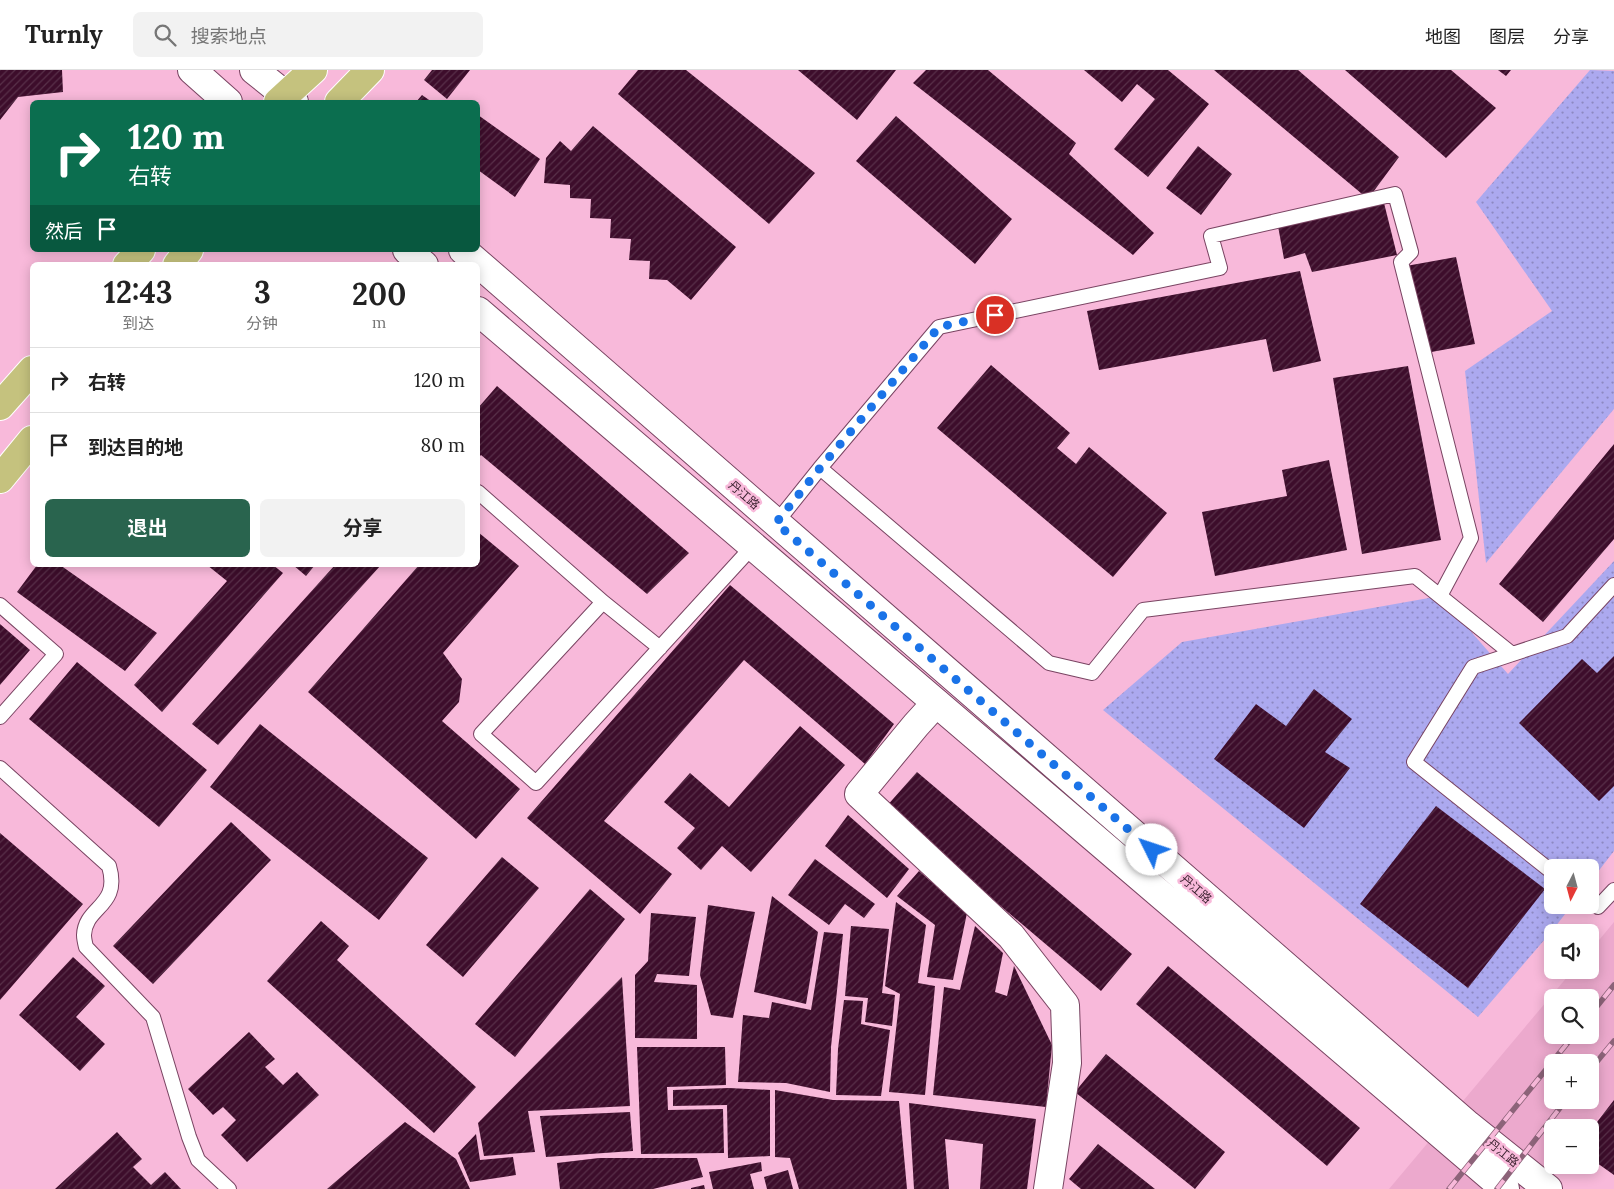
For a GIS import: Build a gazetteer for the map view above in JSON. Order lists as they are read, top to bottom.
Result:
{
  "streets": {
    "main road": ["丹江路"]
  },
  "north": "bottom",
  "page": {
    "header": "Turnly",
    "search": "搜索地点",
    "nav": ["地图", "图层", "分享"],
    "turn": ["120 m", "右转"],
    "then": "然后",
    "eta": [
      "12:43",
      "到达",
      "3",
      "分钟",
      "200",
      "m"
    ],
    "list": [
      {
        "name": "右转",
        "value": "120 m"
      },
      {
        "name": "到达目的地",
        "value": "80 m"
      }
    ],
    "buttons": ["退出", "分享"],
    "map_buttons": ["+", "−"]
  }
}
